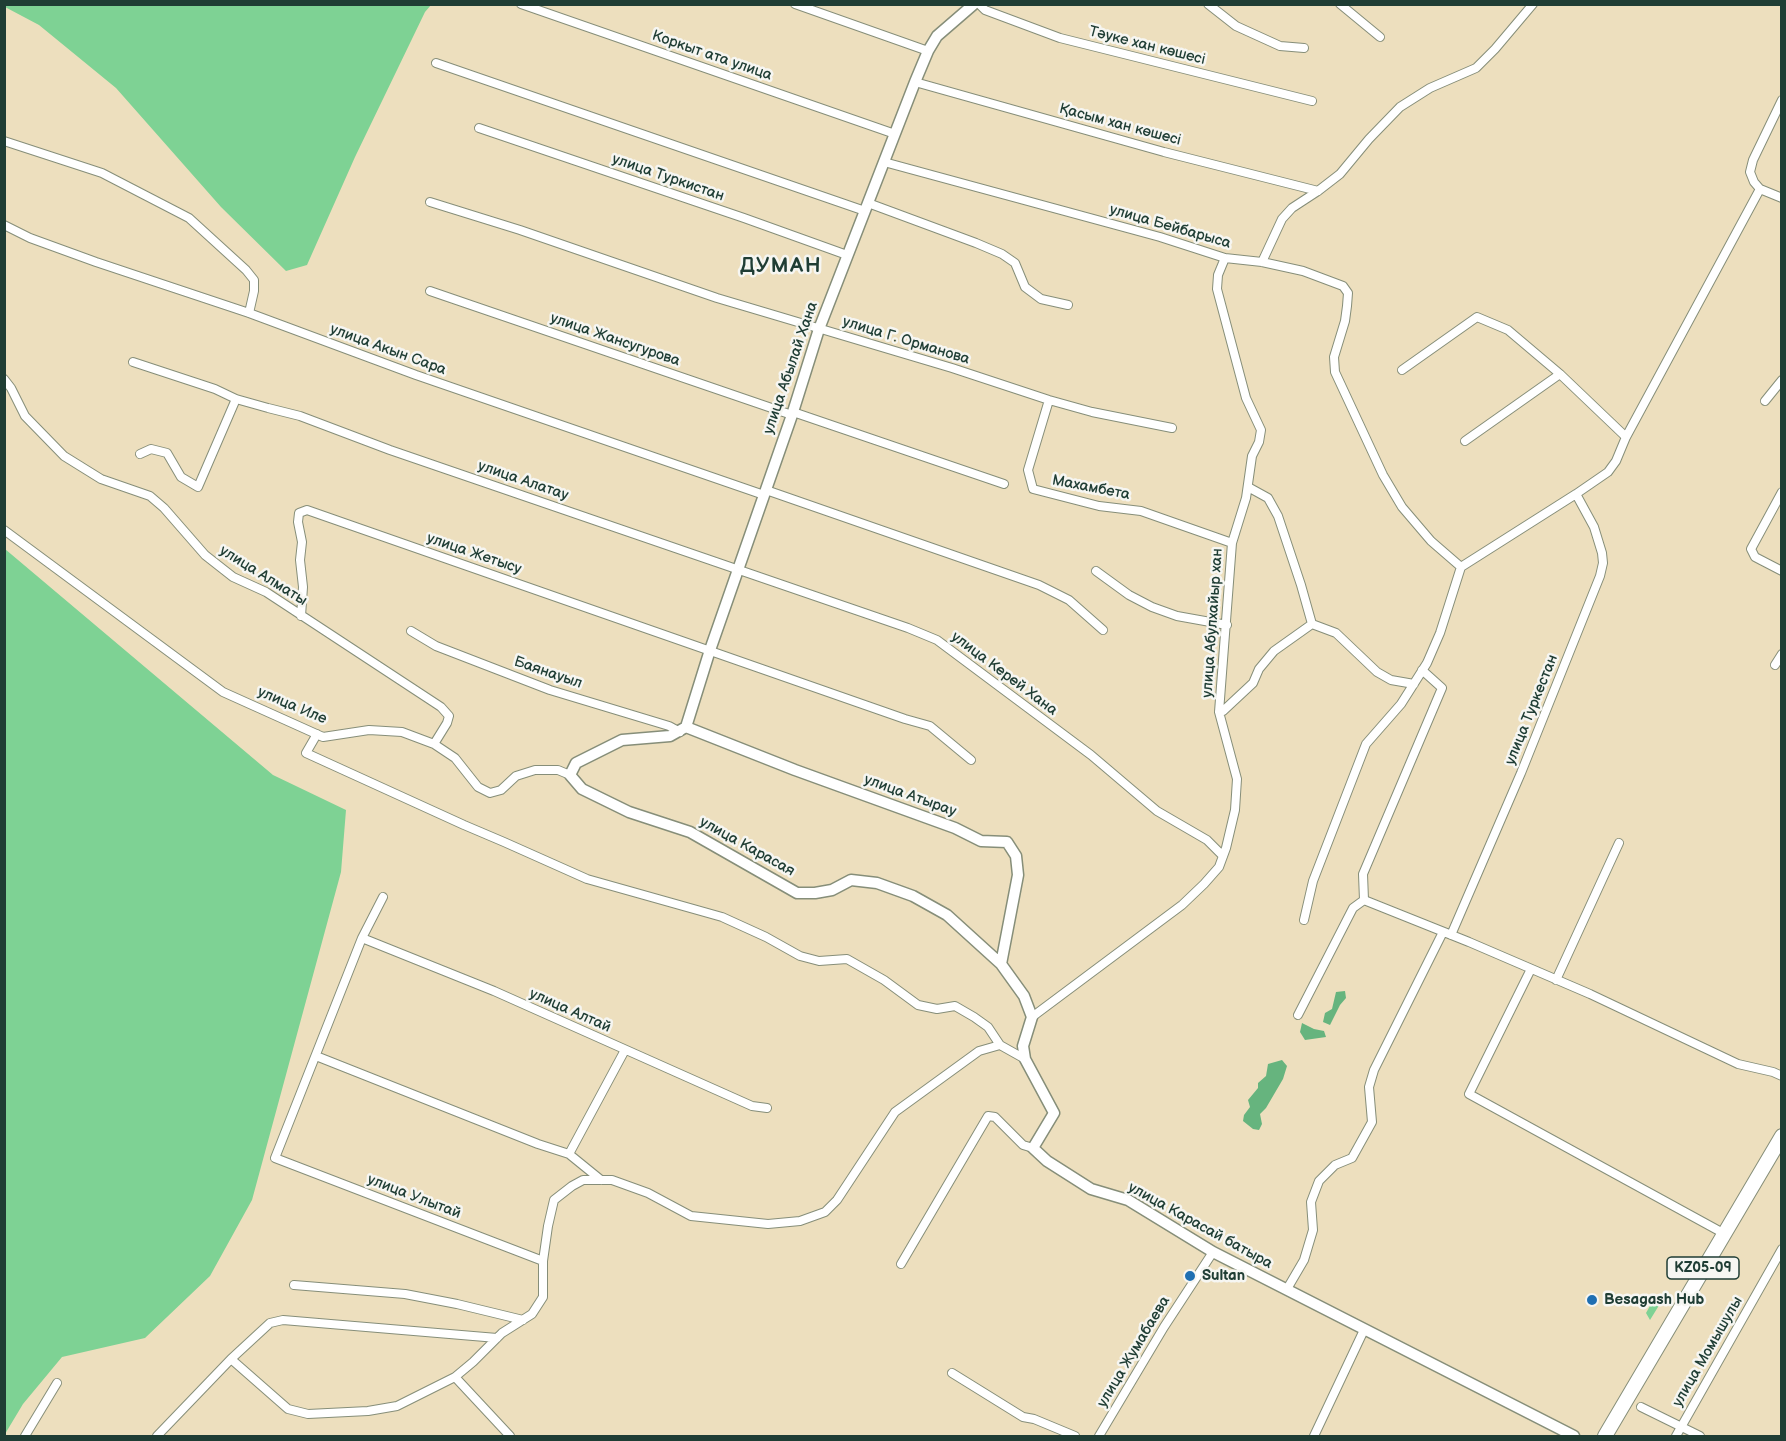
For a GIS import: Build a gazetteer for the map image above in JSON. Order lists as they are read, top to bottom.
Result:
{
  "streets": {
    "main road": ["KZ05-09"],
    "street": [
      "Тәуке хан көшесі",
      "Коркыт ата улица",
      "Қасым хан көшесі",
      "улица Туркистан",
      "улица Бейбарыса",
      "улица Жансугурова",
      "улица Г. Орманова",
      "улица Акын Сара",
      "улица Абылай Хана",
      "улица Алатау",
      "Махамбета",
      "улица Жетысу",
      "улица Алматы",
      "улица Абулхайыр хан",
      "Баянауыл",
      "улица Керей Хана",
      "улица Иле",
      "улица Туркестан",
      "улица Атырау",
      "улица Карасая",
      "улица Алтай",
      "улица Улытай",
      "улица Карасай батыра",
      "улица Жумабаева",
      "улица Момышулы"
    ]
  },
  "crossings": [
    ["Коркыт ата улица", "улица Абылай Хана"],
    ["Қасым хан көшесі", "улица Абылай Хана"],
    ["улица Туркистан", "улица Абылай Хана"],
    ["улица Бейбарыса", "улица Абылай Хана"],
    ["улица Бейбарыса", "улица Абулхайыр хан"],
    ["улица Жансугурова", "улица Абылай Хана"],
    ["улица Г. Орманова", "улица Абылай Хана"],
    ["улица Г. Орманова", "Махамбета"],
    ["улица Акын Сара", "улица Абылай Хана"],
    ["улица Абылай Хана", "улица Алатау"],
    ["улица Абылай Хана", "улица Жетысу"],
    ["улица Абылай Хана", "Баянауыл"],
    ["улица Абылай Хана", "улица Керей Хана"],
    ["улица Абылай Хана", "улица Атырау"],
    ["улица Алатау", "улица Керей Хана"],
    ["Махамбета", "улица Абулхайыр хан"],
    ["улица Жетысу", "улица Алматы"],
    ["улица Алматы", "улица Иле"],
    ["улица Абулхайыр хан", "улица Керей Хана"],
    ["Баянауыл", "улица Атырау"],
    ["улица Иле", "улица Карасая"],
    ["улица Туркестан", "улица Карасай батыра"],
    ["улица Атырау", "улица Карасая"],
    ["улица Карасай батыра", "улица Жумабаева"]
  ],
  "districts": ["ДУМАН"],
  "places": ["Sultan", "Besagash Hub"]
}
